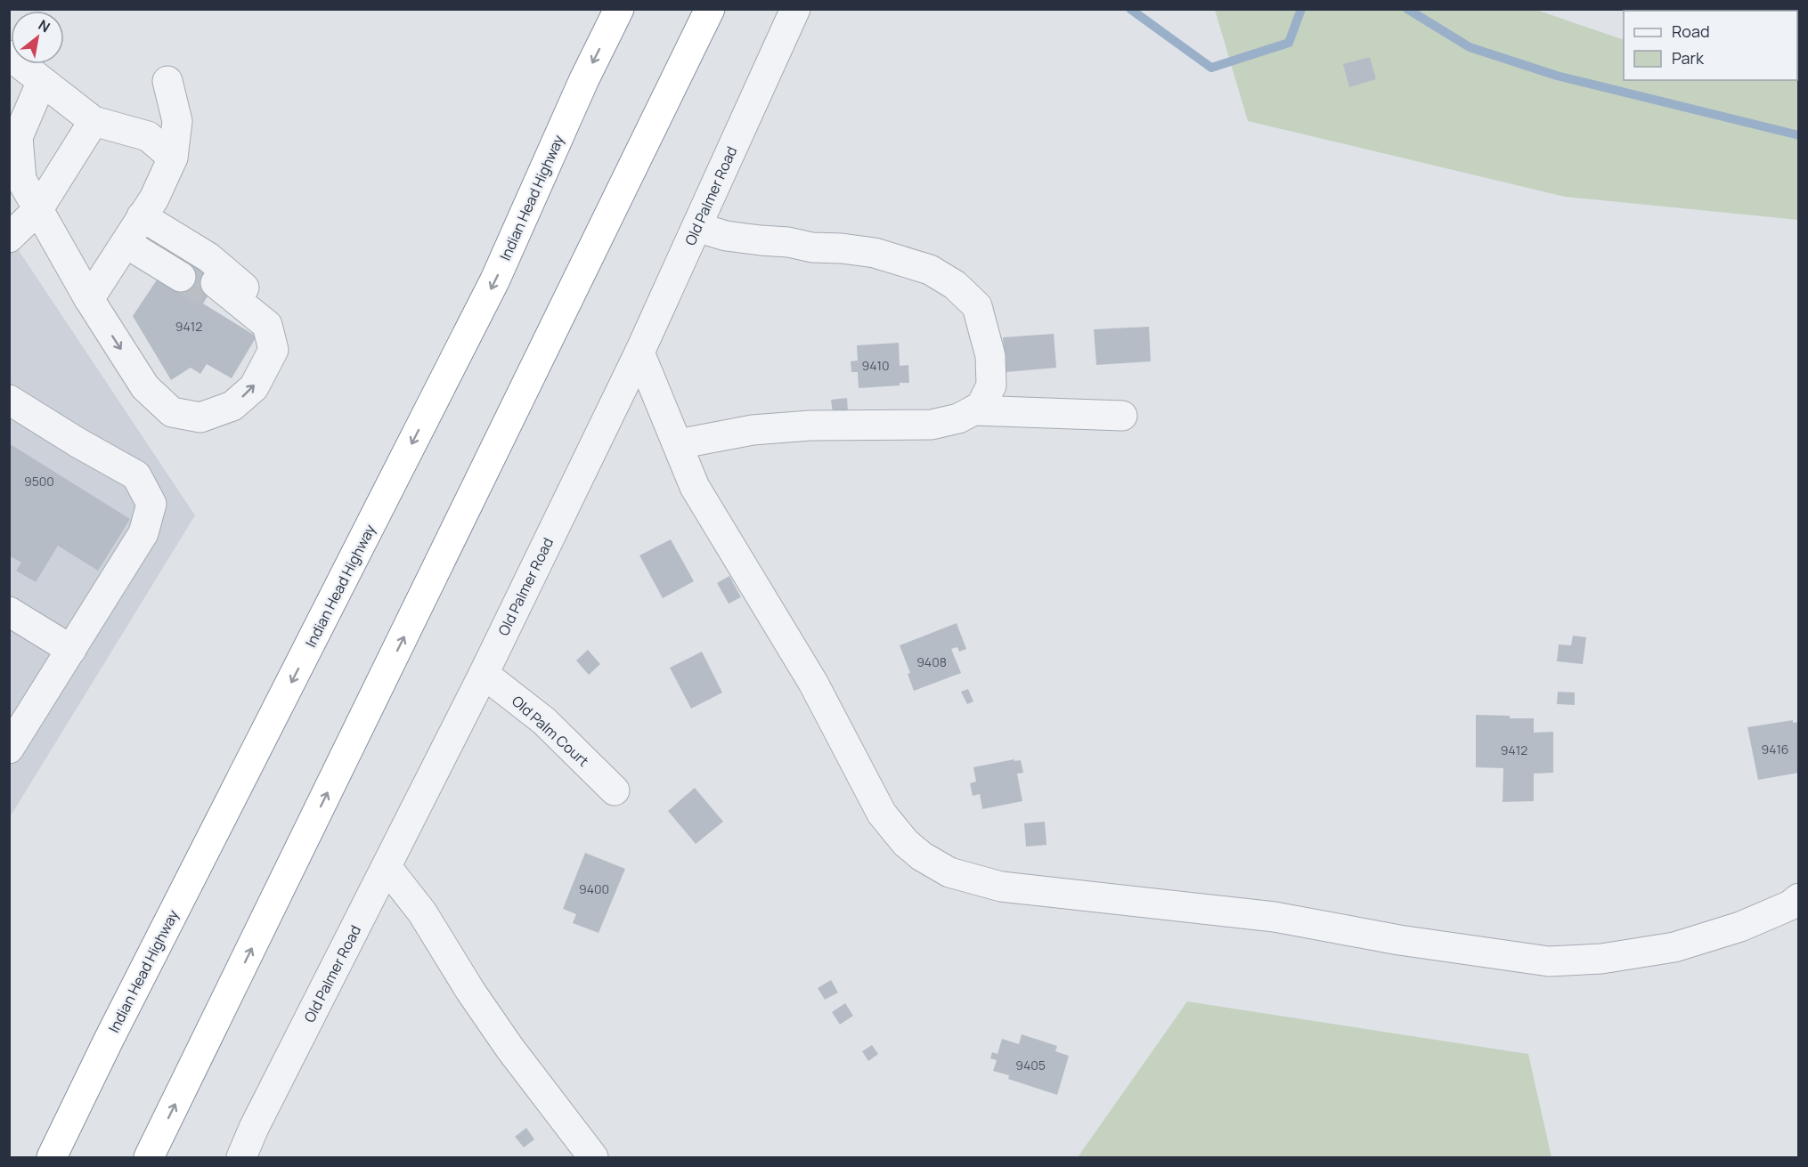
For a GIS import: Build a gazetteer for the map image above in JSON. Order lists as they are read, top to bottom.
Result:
{
  "streets": {
    "highway": ["Indian Head Highway"],
    "street": ["Old Palmer Road", "Old Palm Court"]
  },
  "crossings": [
    ["Old Palmer Road", "Old Palm Court"]
  ],
  "house_numbers": [
    "9412",
    "9410",
    "9500",
    "9408",
    "9416",
    "9412",
    "9400",
    "9405"
  ],
  "legend": ["Road", "Park"],
  "north": "top right"
}
